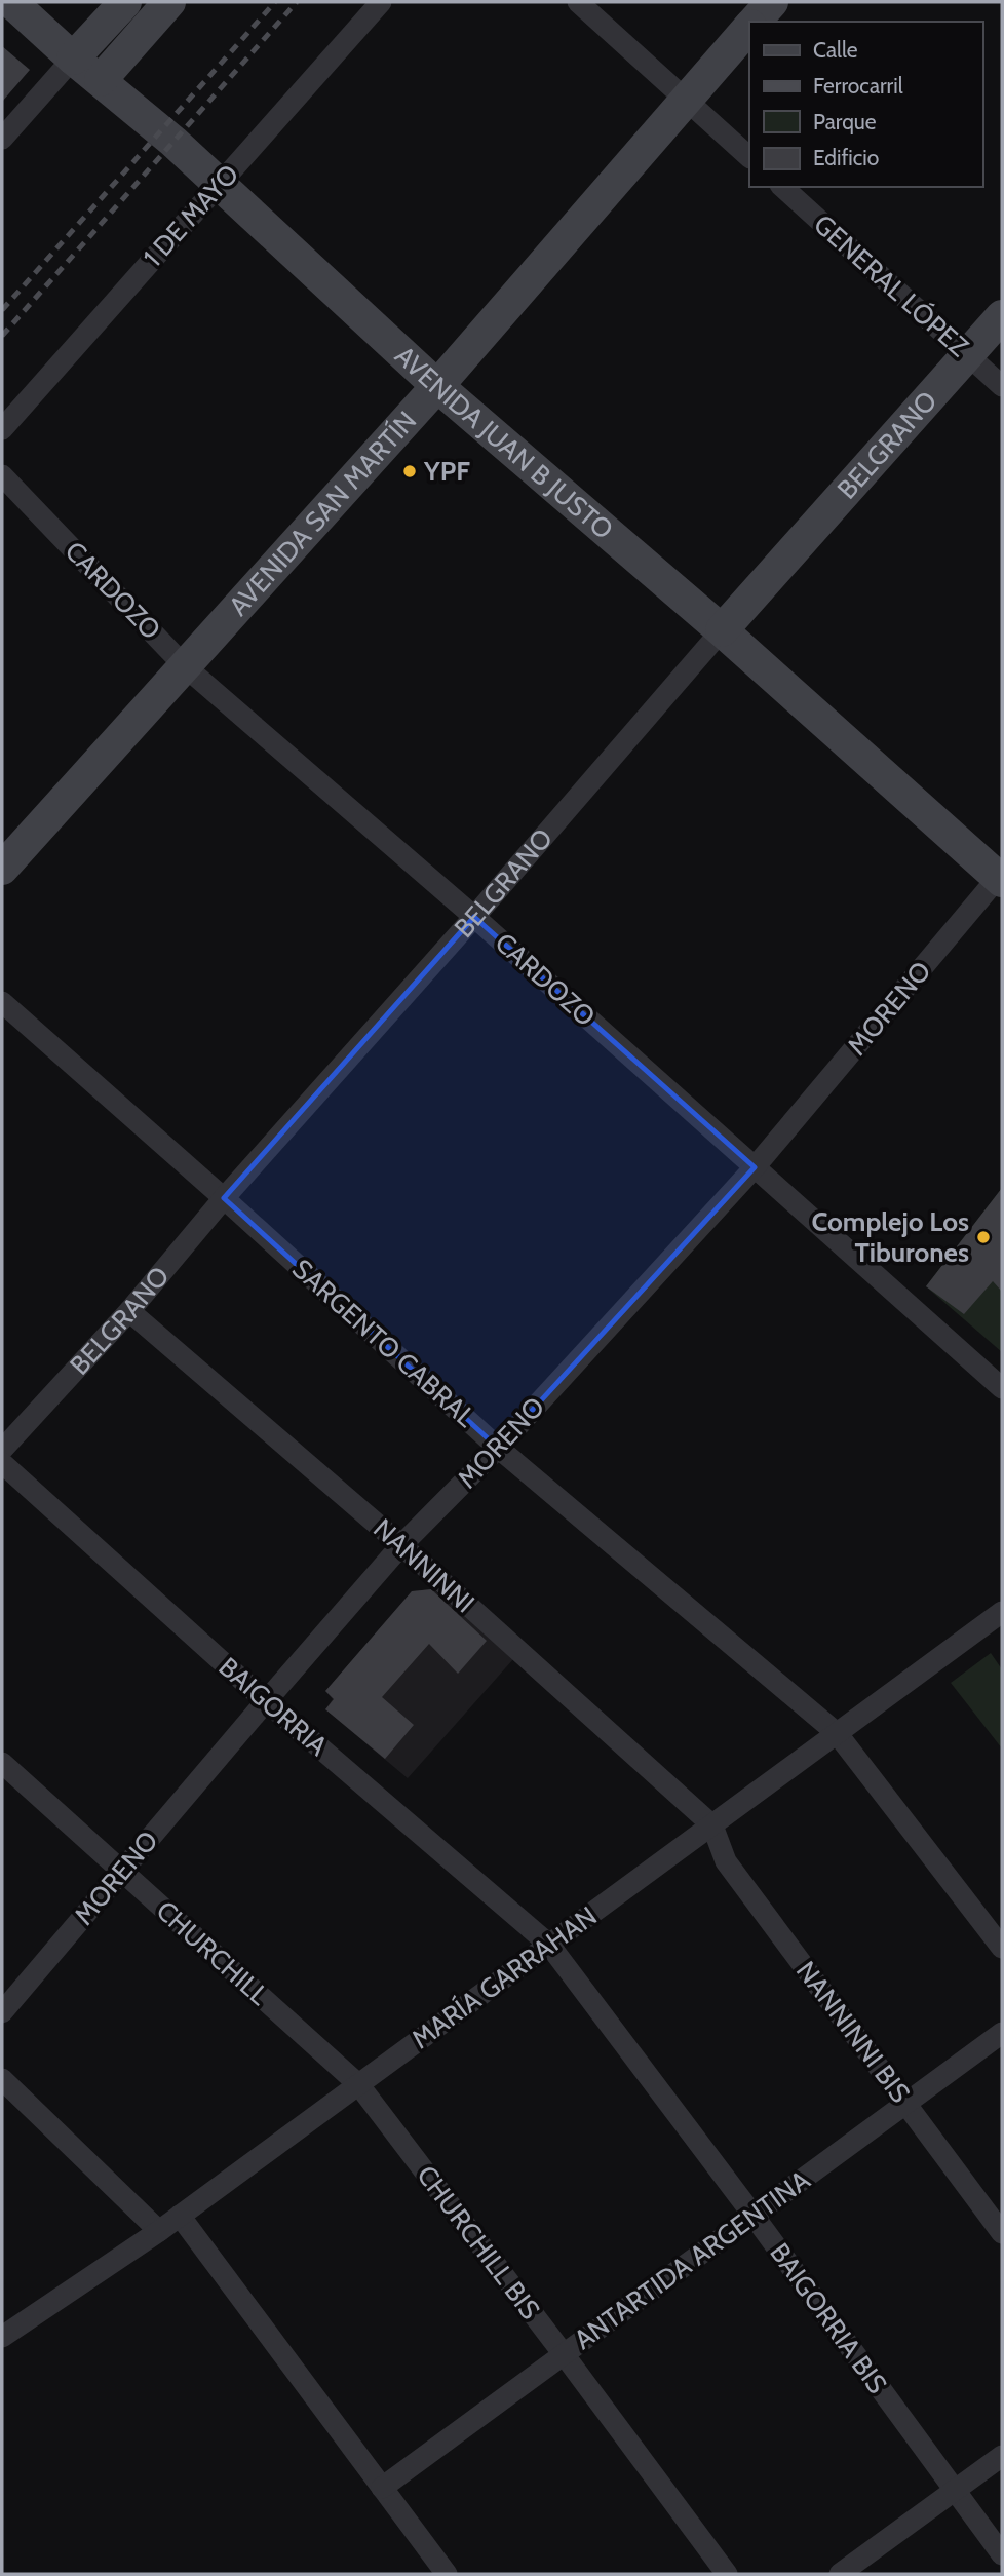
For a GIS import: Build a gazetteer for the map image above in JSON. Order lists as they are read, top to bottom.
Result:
{
  "streets": {
    "street": [
      "1 DE MAYO",
      "GENERAL LÓPEZ",
      "AVENIDA JUAN B JUSTO",
      "BELGRANO",
      "AVENIDA SAN MARTÍN",
      "CARDOZO",
      "MORENO",
      "SARGENTO CABRAL",
      "NANNINNI",
      "BAIGORRIA",
      "CHURCHILL",
      "MARÍA GARRAHAN",
      "NANNINNI BIS",
      "CHURCHILL BIS",
      "ANTARTIDA ARGENTINA",
      "BAIGORRIA BIS"
    ]
  },
  "crossings": [
    ["1 DE MAYO", "AVENIDA JUAN B JUSTO"],
    ["GENERAL LÓPEZ", "BELGRANO"],
    ["AVENIDA JUAN B JUSTO", "BELGRANO"],
    ["AVENIDA JUAN B JUSTO", "AVENIDA SAN MARTÍN"],
    ["AVENIDA JUAN B JUSTO", "MORENO"],
    ["BELGRANO", "CARDOZO"],
    ["BELGRANO", "SARGENTO CABRAL"],
    ["BELGRANO", "NANNINNI"],
    ["AVENIDA SAN MARTÍN", "CARDOZO"],
    ["CARDOZO", "MORENO"],
    ["MORENO", "SARGENTO CABRAL"],
    ["MORENO", "NANNINNI"],
    ["MORENO", "BAIGORRIA"],
    ["MORENO", "CHURCHILL"],
    ["SARGENTO CABRAL", "MARÍA GARRAHAN"],
    ["NANNINNI", "MARÍA GARRAHAN"],
    ["NANNINNI", "NANNINNI BIS"],
    ["BAIGORRIA", "MARÍA GARRAHAN"],
    ["BAIGORRIA", "BAIGORRIA BIS"],
    ["CHURCHILL", "MARÍA GARRAHAN"],
    ["CHURCHILL", "CHURCHILL BIS"],
    ["MARÍA GARRAHAN", "NANNINNI BIS"],
    ["MARÍA GARRAHAN", "CHURCHILL BIS"],
    ["MARÍA GARRAHAN", "BAIGORRIA BIS"],
    ["NANNINNI BIS", "ANTARTIDA ARGENTINA"],
    ["CHURCHILL BIS", "ANTARTIDA ARGENTINA"],
    ["ANTARTIDA ARGENTINA", "BAIGORRIA BIS"]
  ],
  "places": ["YPF", "Complejo Los Tiburones"],
  "legend": [
    "Calle",
    "Ferrocarril",
    "Parque",
    "Edificio"
  ]
}
